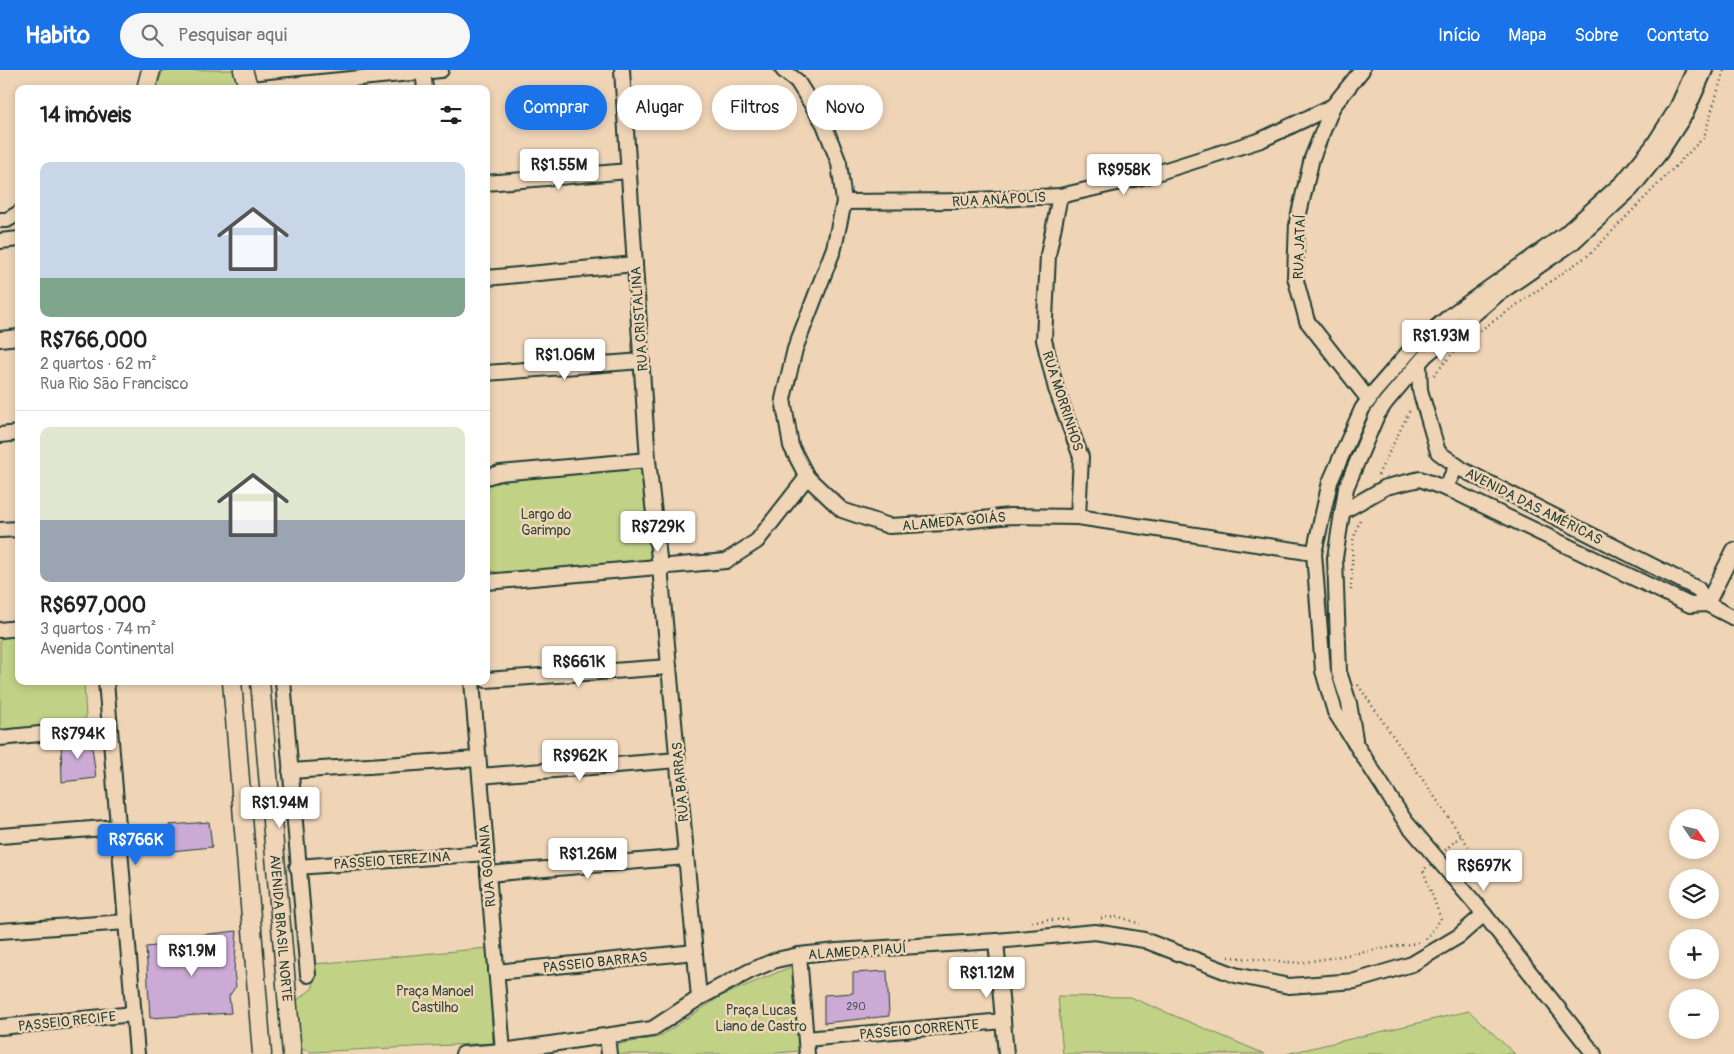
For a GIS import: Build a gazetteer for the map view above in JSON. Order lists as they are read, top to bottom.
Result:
{
  "streets": {
    "main road": ["AVENIDA BRASIL NORTE"],
    "street": [
      "RUA ANÁPOLIS",
      "RUA JATAÍ",
      "RUA CRISTALINA",
      "RUA MORRINHOS",
      "AVENIDA DAS AMÉRICAS",
      "ALAMEDA GOIÁS",
      "RUA BARRAS",
      "PASSEIO TEREZINA",
      "RUA GOIÂNIA",
      "ALAMEDA PIAUÍ",
      "PASSEIO BARRAS",
      "PASSEIO RECIFE",
      "PASSEIO CORRENTE"
    ]
  },
  "crossings": [
    ["RUA ANÁPOLIS", "RUA JATAÍ"],
    ["RUA ANÁPOLIS", "RUA MORRINHOS"],
    ["RUA ANÁPOLIS", "ALAMEDA GOIÁS"],
    ["RUA CRISTALINA", "RUA BARRAS"],
    ["RUA MORRINHOS", "ALAMEDA GOIÁS"],
    ["RUA BARRAS", "ALAMEDA PIAUÍ"],
    ["RUA BARRAS", "PASSEIO BARRAS"],
    ["PASSEIO TEREZINA", "RUA GOIÂNIA"],
    ["RUA GOIÂNIA", "ALAMEDA PIAUÍ"],
    ["RUA GOIÂNIA", "PASSEIO BARRAS"]
  ],
  "parks": ["Largo do Garimpo", "Praça Manoel Castilho", "Praça Lucas Liano de Castro"],
  "house_numbers": ["290"],
  "north": "bottom right",
  "page": {
    "header": "Habito",
    "search": "Pesquisar aqui",
    "nav": [
      "Início",
      "Mapa",
      "Sobre",
      "Contato"
    ],
    "chip": [
      "Comprar",
      "Alugar",
      "Filtros",
      "Novo"
    ],
    "heading": "14 imóveis",
    "list": [
      {
        "name": "R$766,000",
        "note": "2 quartos · 62 m² · Rua Rio São Francisco"
      },
      {
        "name": "R$697,000",
        "note": "3 quartos · 74 m² · Avenida Continental"
      }
    ],
    "price": [
      "R$1.55M",
      "R$958K",
      "R$1.93M",
      "R$1.06M",
      "R$729K",
      "R$661K",
      "R$794K",
      "R$962K",
      "R$1.94M",
      "R$766K",
      "R$1.26M",
      "R$697K",
      "R$1.9M",
      "R$1.12M"
    ],
    "map_buttons": ["+", "−"]
  }
}
